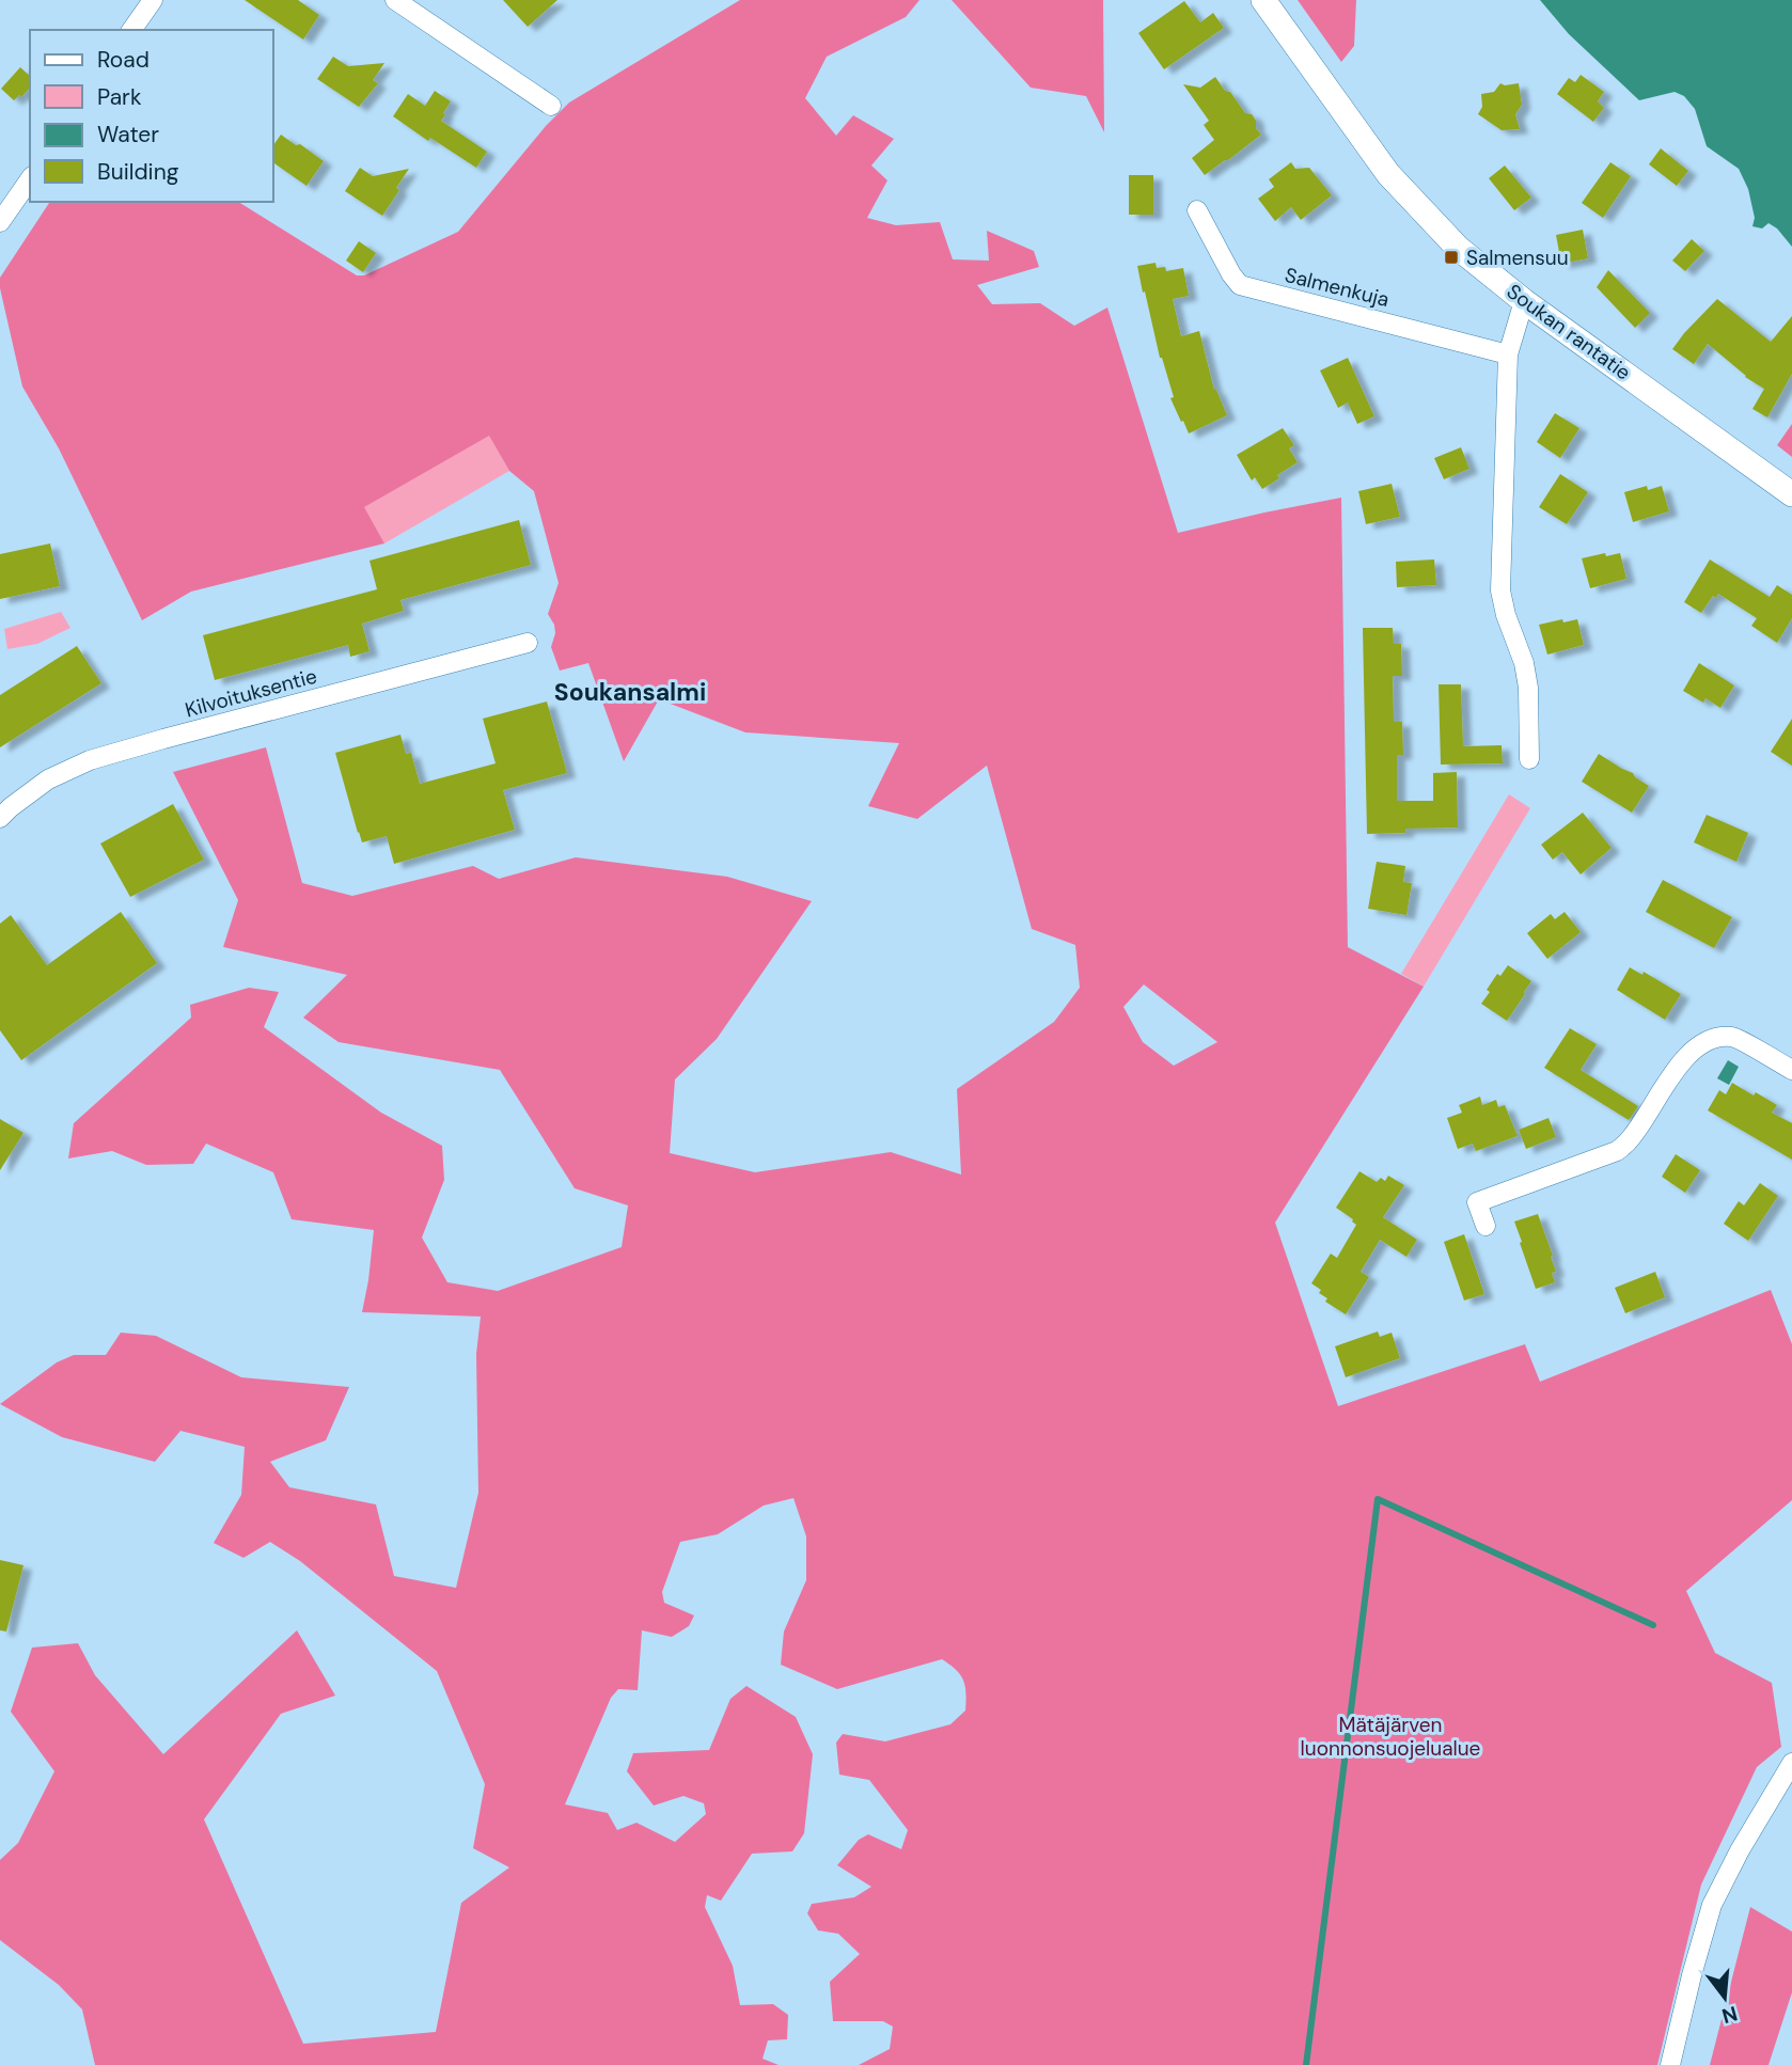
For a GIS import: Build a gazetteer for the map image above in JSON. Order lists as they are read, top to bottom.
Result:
{
  "streets": {
    "street": ["Salmenkuja", "Soukan rantatie", "Kilvoituksentie"]
  },
  "districts": ["Soukansalmi"],
  "parks": ["Mätäjärven luonnonsuojelualue"],
  "places": {
    "transit": ["Salmensuu"]
  },
  "legend": [
    "Road",
    "Park",
    "Water",
    "Building"
  ],
  "north": "bottom"
}
